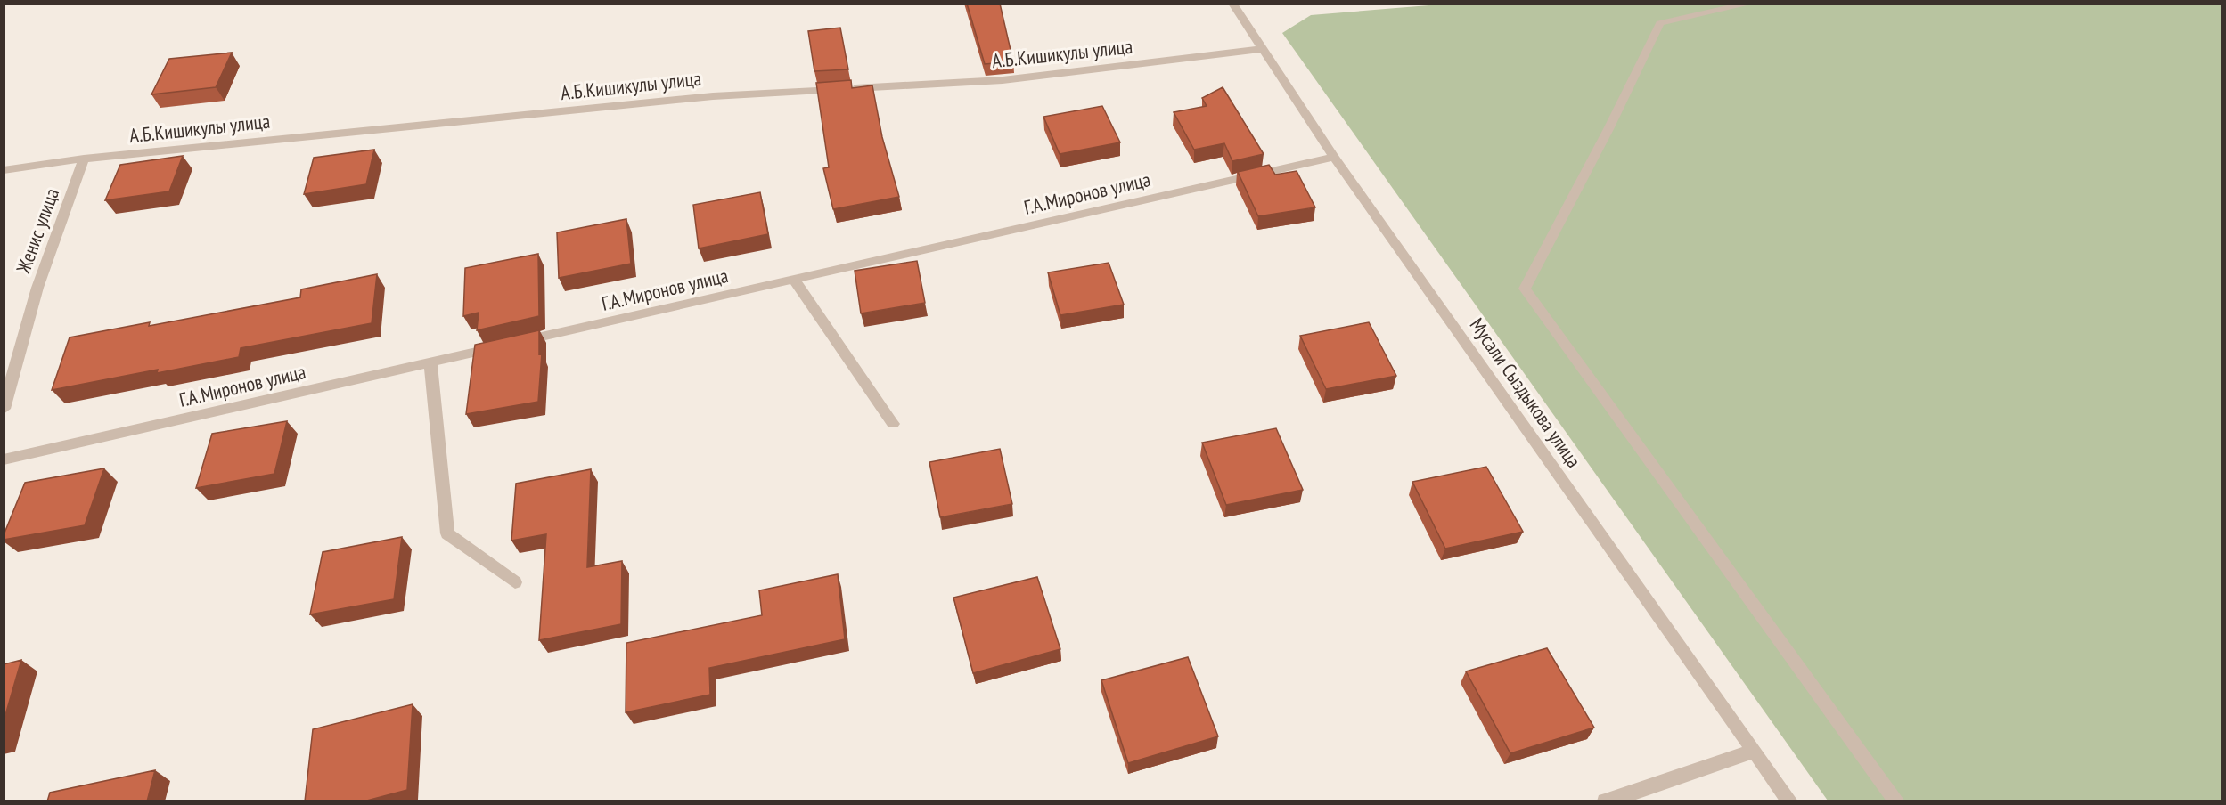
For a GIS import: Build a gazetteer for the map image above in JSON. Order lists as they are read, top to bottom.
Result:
{
  "streets": {
    "street": [
      "А.Б.Кишикулы улица",
      "Г.А.Миронов улица",
      "Женис улица",
      "Мусали Сыздыкова улица"
    ]
  },
  "crossings": [
    ["А.Б.Кишикулы улица", "Женис улица"],
    ["А.Б.Кишикулы улица", "Мусали Сыздыкова улица"],
    ["Г.А.Миронов улица", "Мусали Сыздыкова улица"]
  ]
}
